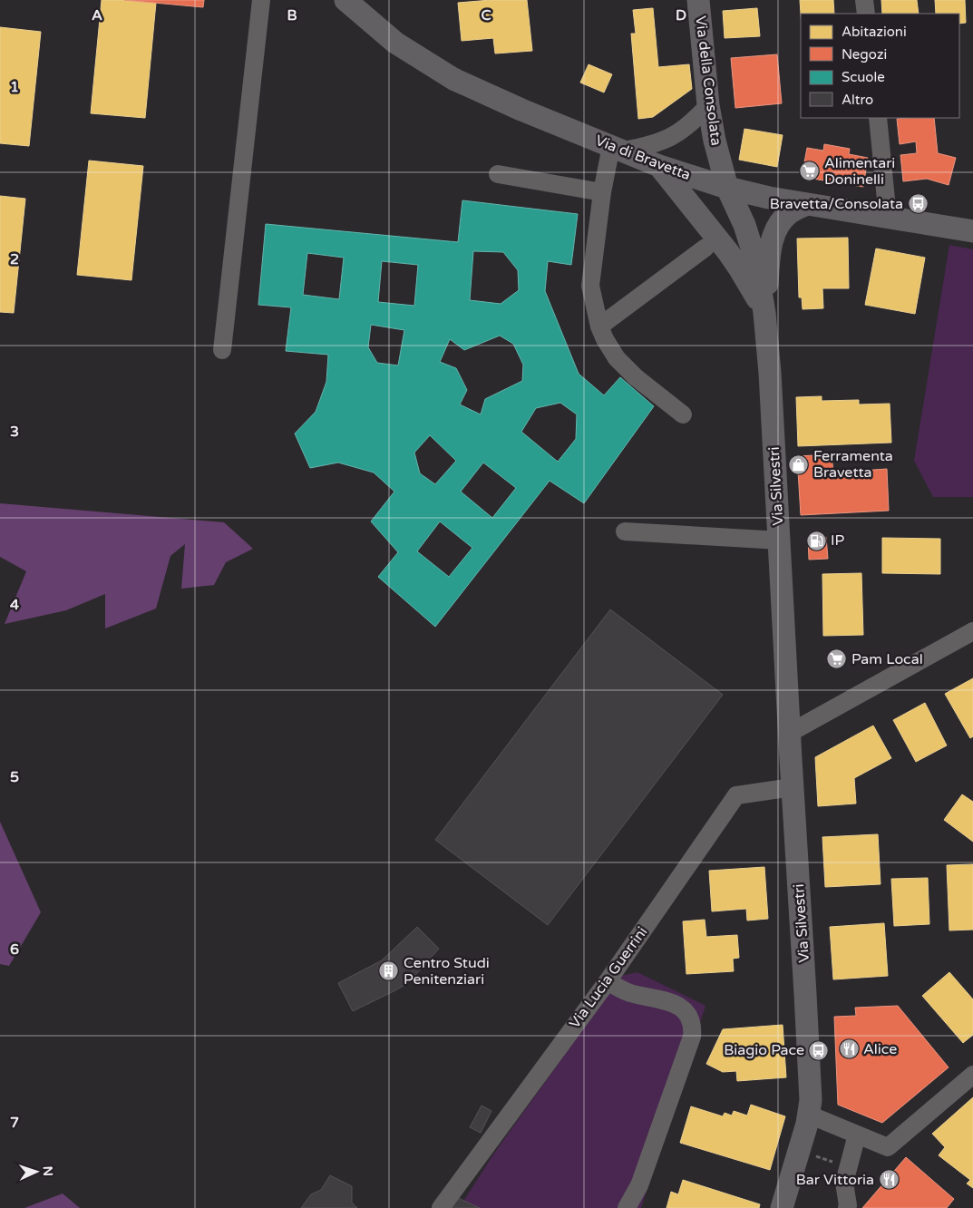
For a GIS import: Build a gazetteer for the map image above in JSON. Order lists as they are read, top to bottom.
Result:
{
  "streets": {
    "main road": ["Via della Consolata", "Via di Bravetta", "Via Silvestri"],
    "street": ["Via Lucia Guerrini"]
  },
  "crossings": [
    ["Via della Consolata", "Via di Bravetta"],
    ["Via della Consolata", "Via Silvestri"],
    ["Via di Bravetta", "Via Silvestri"],
    ["Via Silvestri", "Via Lucia Guerrini"]
  ],
  "places": {
    "supermarket": ["Alimentari Doninelli", "Pam Local"],
    "bus stop": ["Bravetta/Consolata", "Biagio Pace"],
    "shop": ["Ferramenta Bravetta"],
    "fuel station": ["IP"],
    "building": ["Centro Studi Penitenziari"],
    "restaurant": ["Alice", "Bar Vittoria"]
  },
  "legend": [
    "Abitazioni",
    "Negozi",
    "Scuole",
    "Altro"
  ],
  "north": "right",
  "grid": {
    "columns": [
      "A",
      "B",
      "C",
      "D"
    ],
    "rows": [
      "1",
      "2",
      "3",
      "4",
      "5",
      "6",
      "7"
    ]
  }
}
